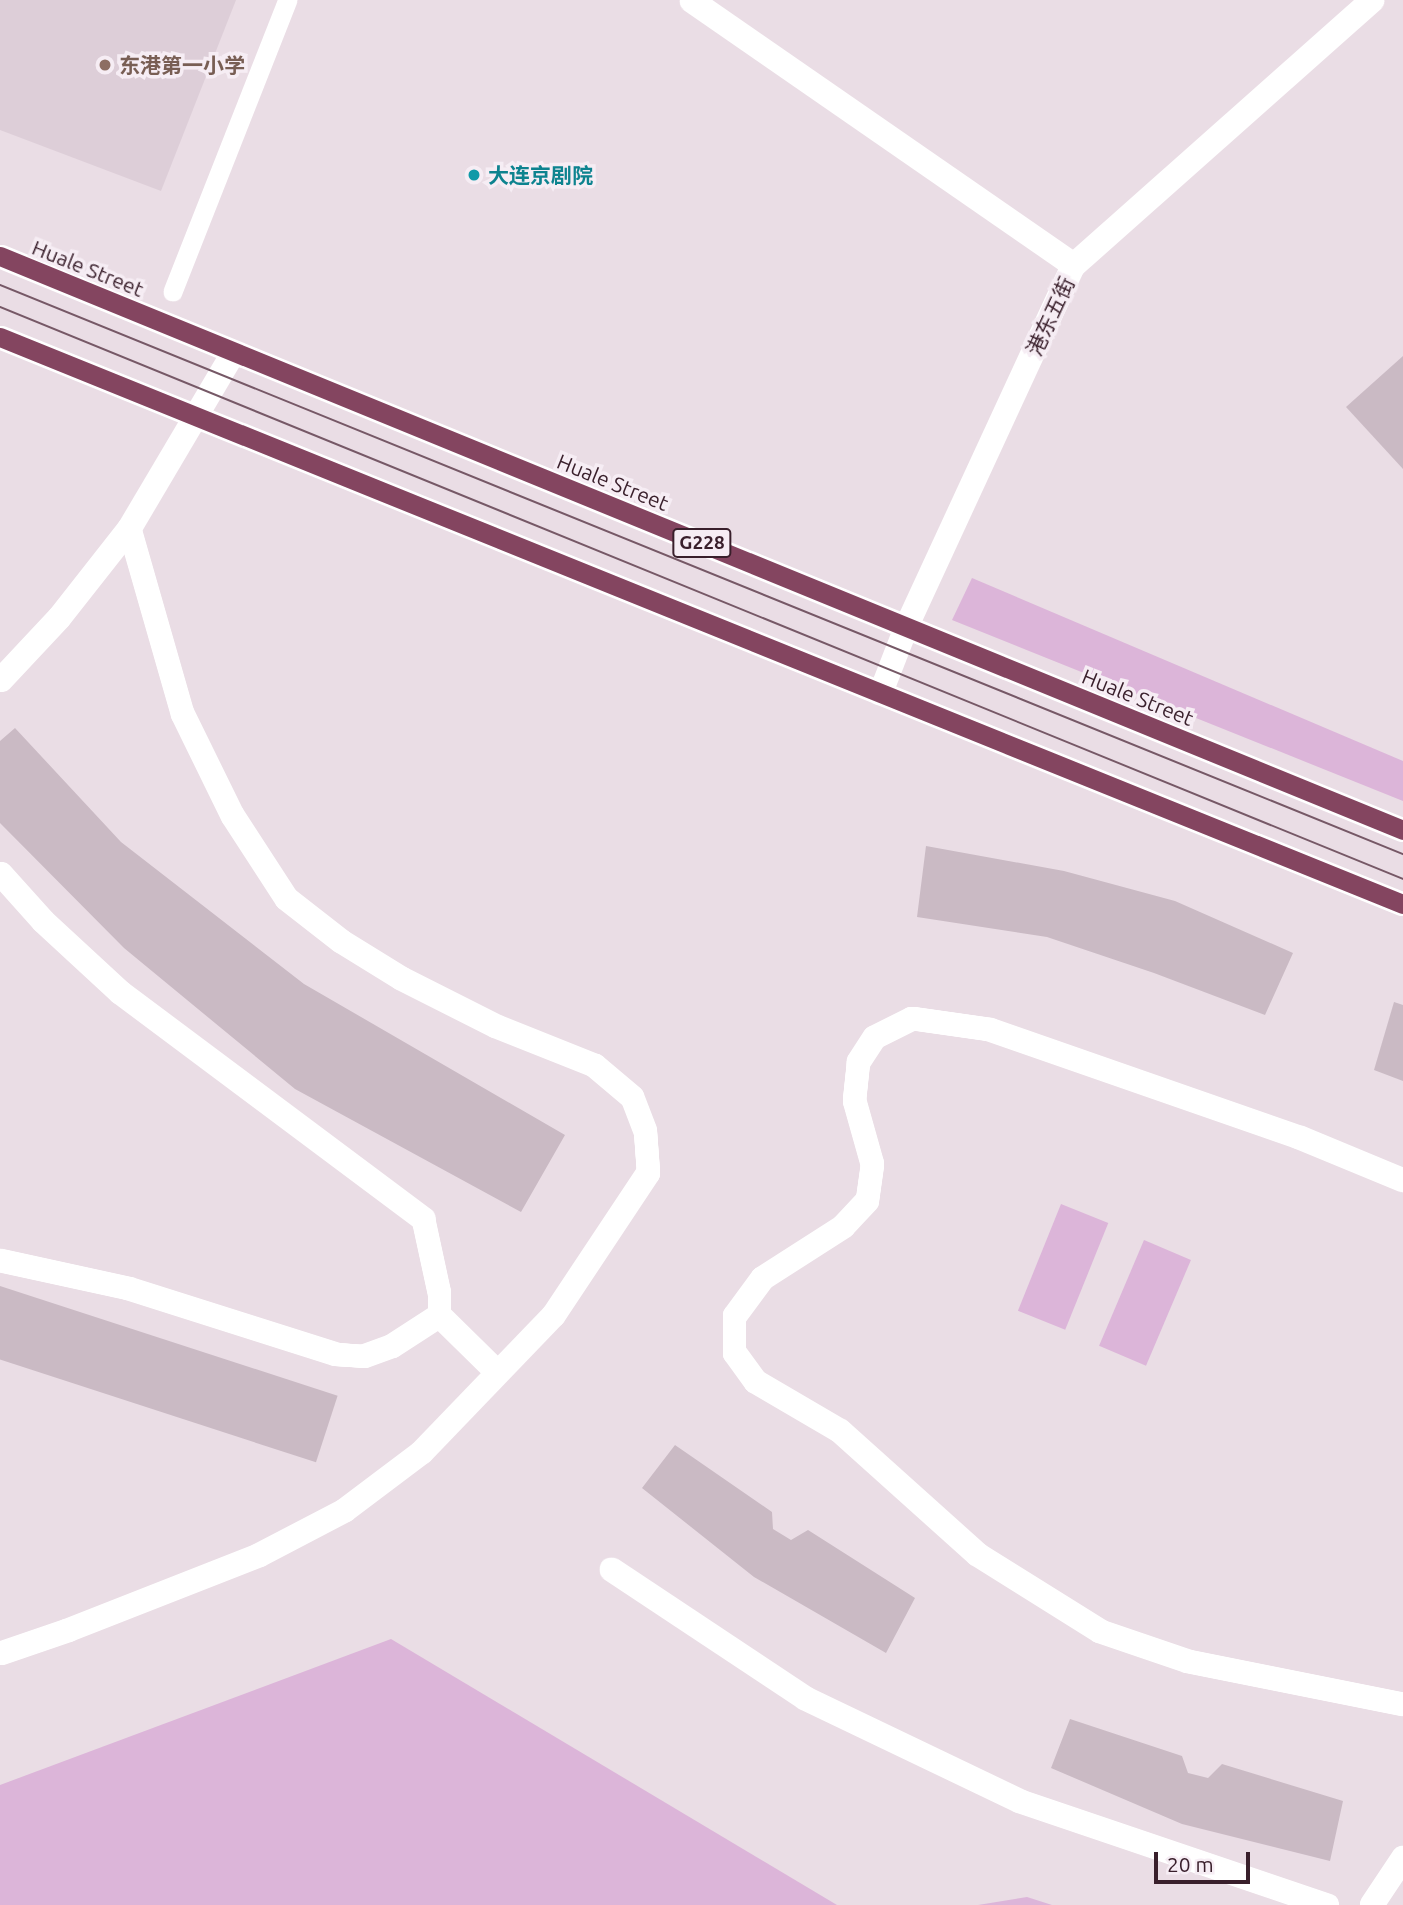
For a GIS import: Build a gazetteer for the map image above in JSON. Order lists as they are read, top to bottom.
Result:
{
  "streets": {
    "highway": ["Huale Street", "G228"],
    "street": ["港东五街"]
  },
  "crossings": [
    ["Huale Street", "港东五街"]
  ],
  "places": ["东港第一小学", "大连京剧院"],
  "scale_bar": "20 m"
}
